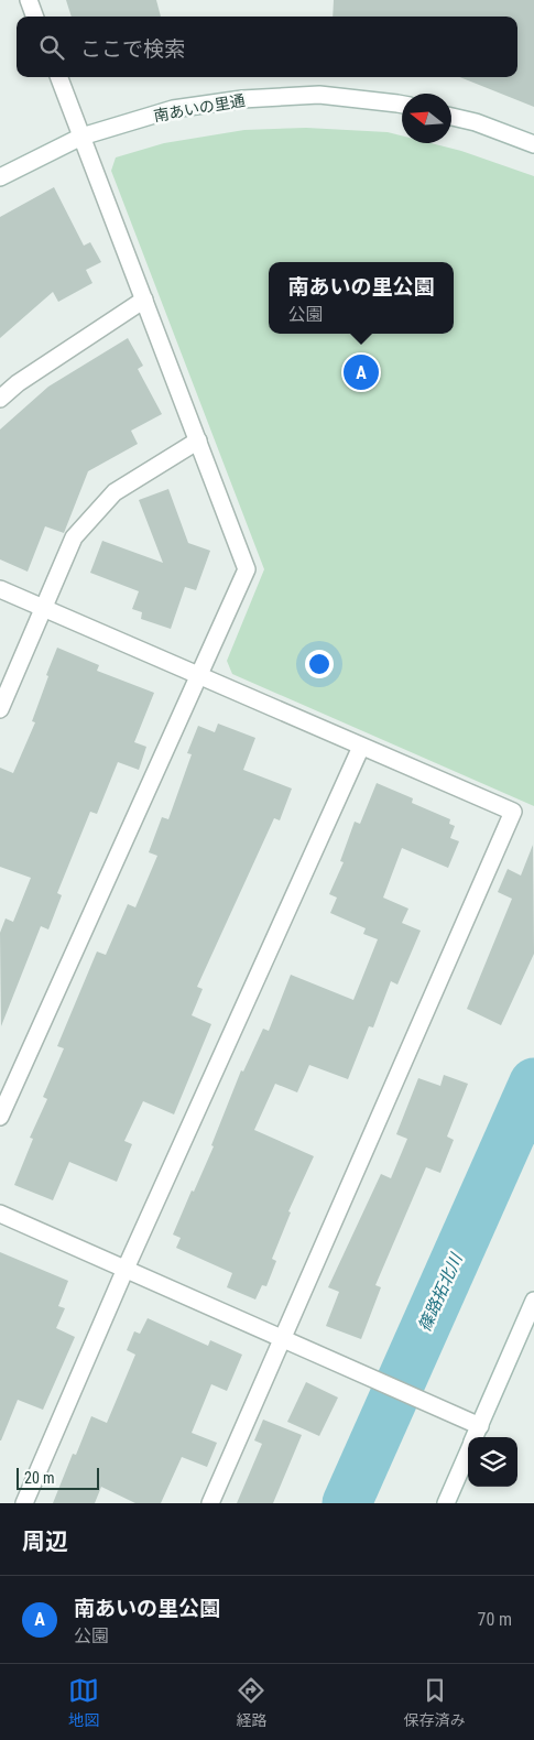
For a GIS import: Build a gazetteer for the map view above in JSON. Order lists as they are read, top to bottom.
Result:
{
  "streets": {
    "street": ["南あいの里通"]
  },
  "water": ["篠路拓北川"],
  "scale_bar": "20 m",
  "north": "left",
  "page": {
    "search": "ここで検索",
    "popup": ["南あいの里公園", "公園"],
    "pins": "A",
    "scale": "20 m",
    "heading": "周辺",
    "list": [
      {
        "mark": "A",
        "name": "南あいの里公園",
        "note": "公園",
        "value": "70 m"
      }
    ],
    "nav": ["地図", "経路", "保存済み"]
  }
}
